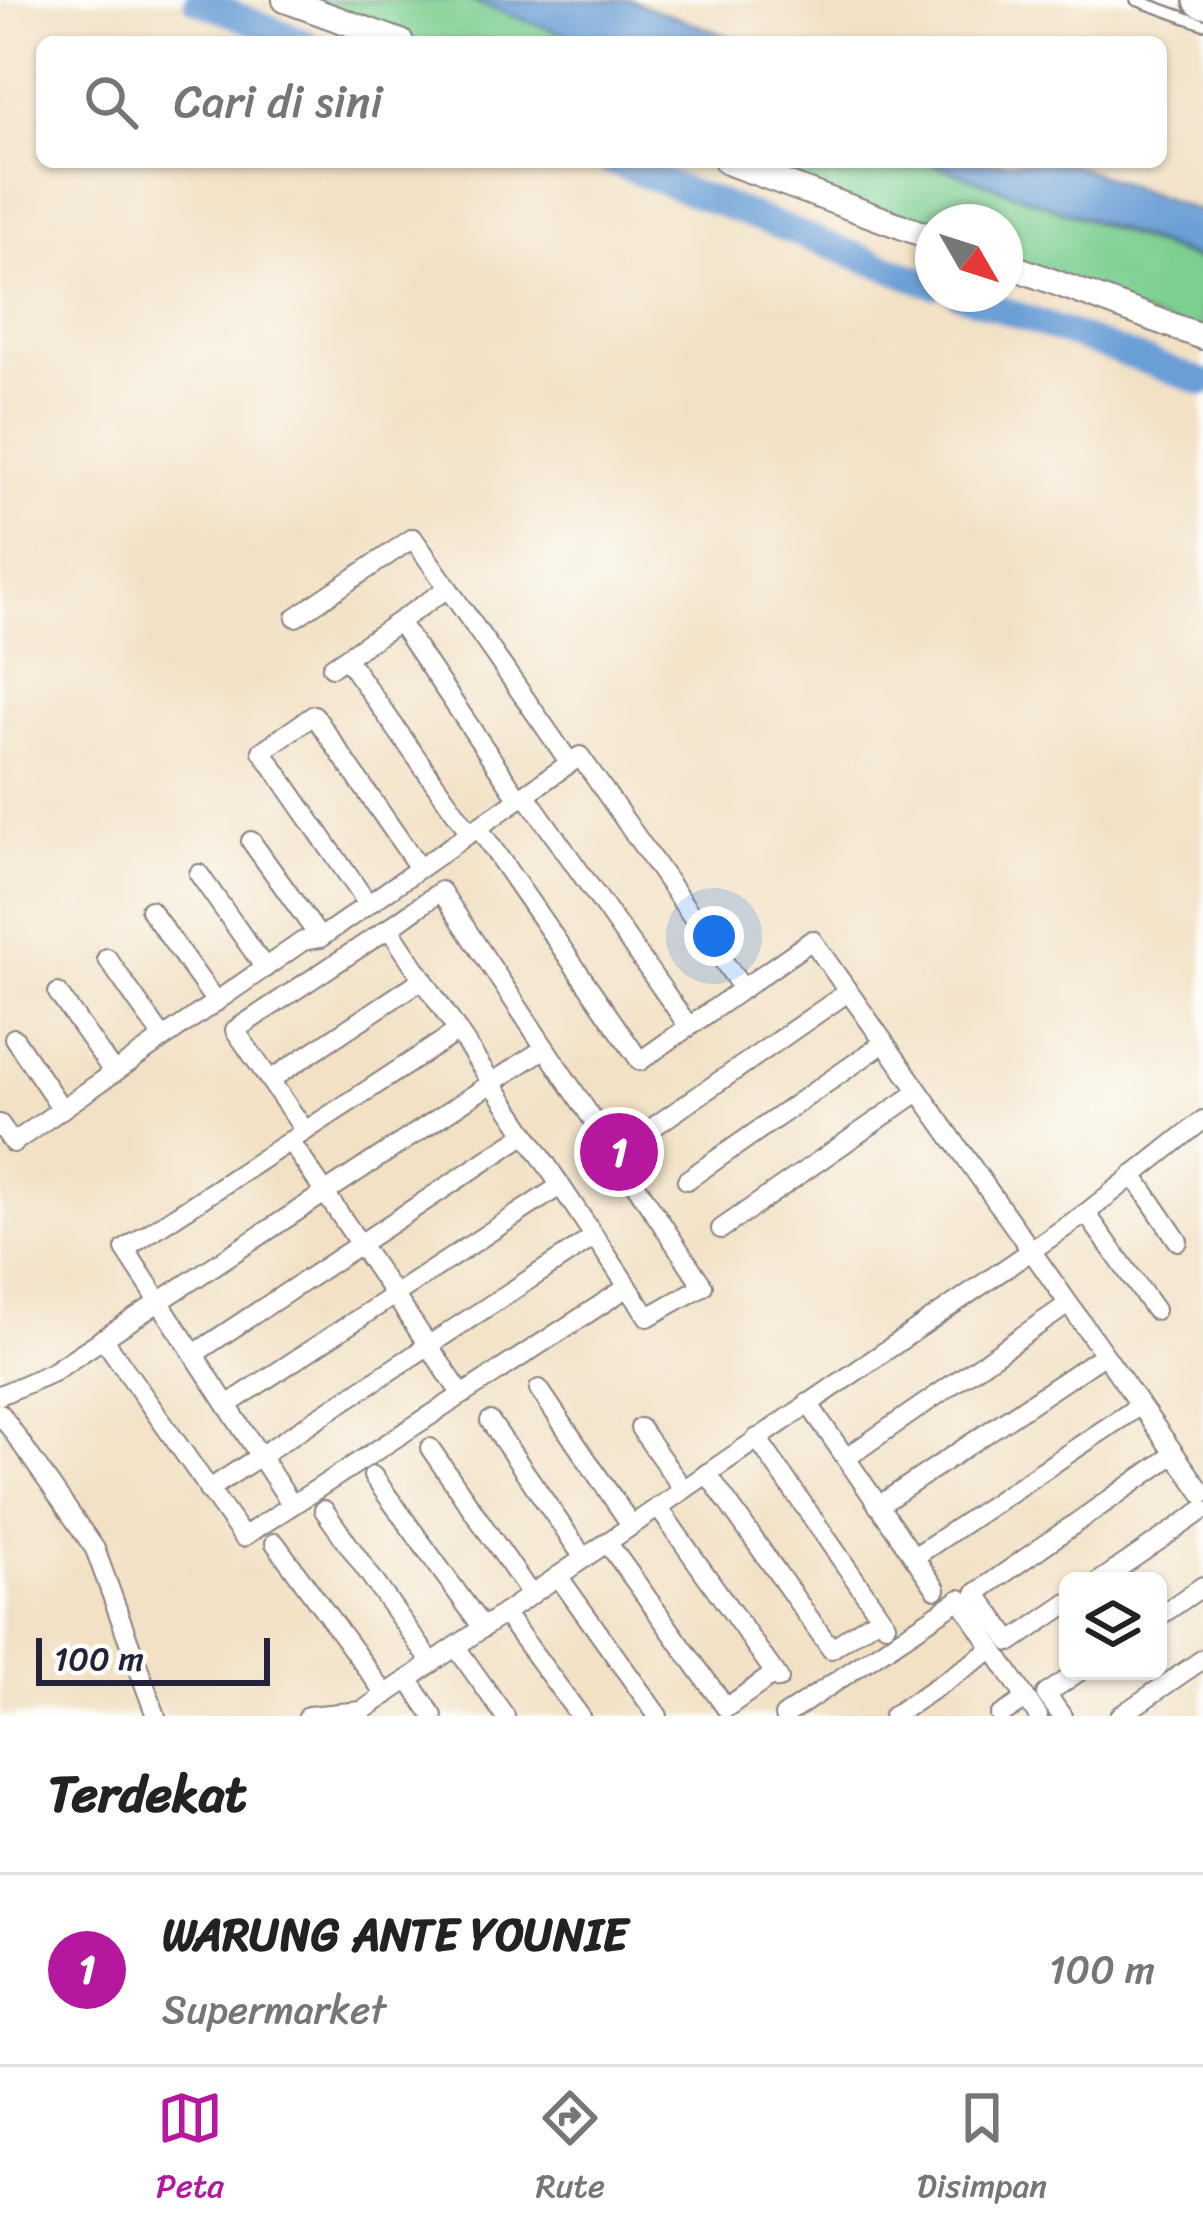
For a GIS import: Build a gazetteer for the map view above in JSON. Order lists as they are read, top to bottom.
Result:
{
  "scale_bar": "100 m",
  "north": "bottom right",
  "page": {
    "search": "Cari di sini",
    "pins": "1",
    "scale": "100 m",
    "heading": "Terdekat",
    "list": [
      {
        "mark": "1",
        "name": "WARUNG ANTE YOUNIE",
        "note": "Supermarket",
        "value": "100 m"
      }
    ],
    "nav": ["Peta", "Rute", "Disimpan"]
  }
}
